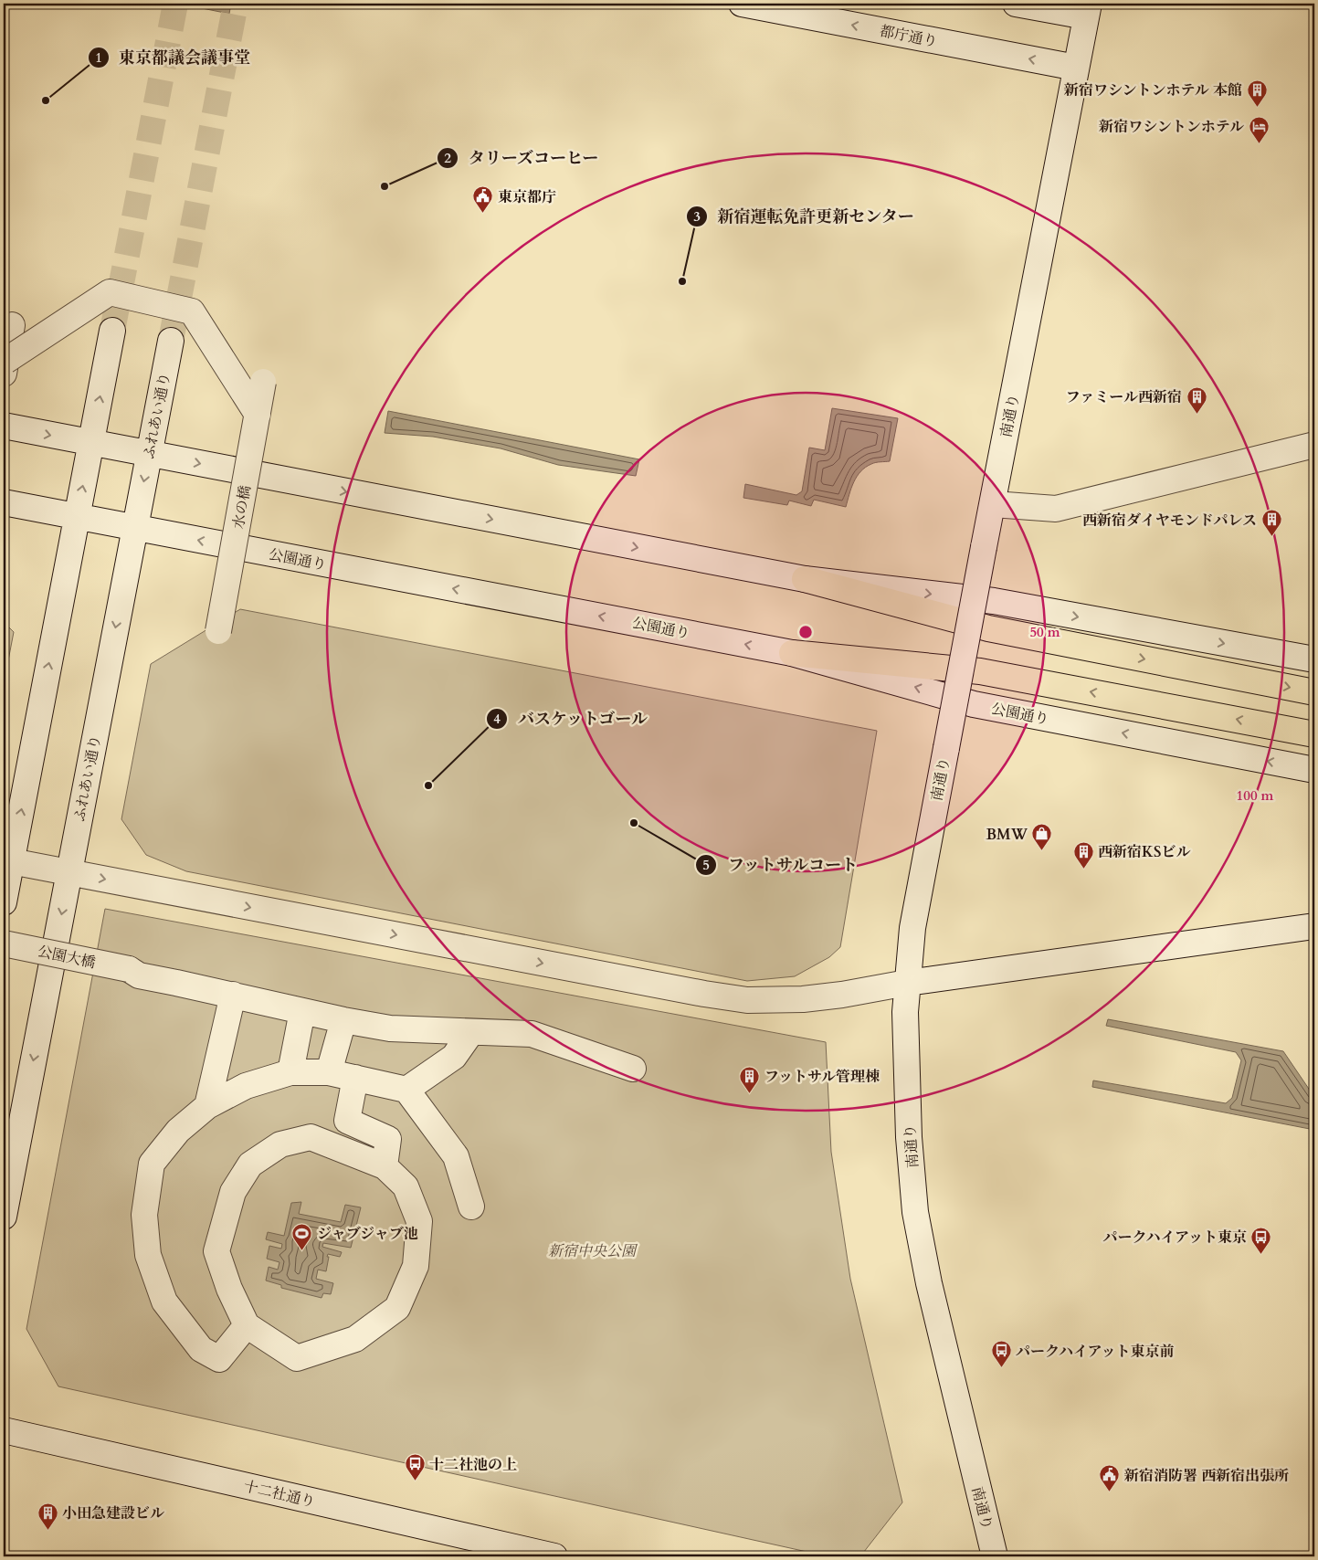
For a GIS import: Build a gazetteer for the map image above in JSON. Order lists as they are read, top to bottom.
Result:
{
  "streets": {
    "main road": [
      "都庁通り",
      "ふれあい通り",
      "南通り",
      "水の橋",
      "公園通り",
      "公園大橋",
      "十二社通り"
    ]
  },
  "crossings": [
    ["都庁通り", "南通り"],
    ["ふれあい通り", "公園通り"]
  ],
  "one_way": ["都庁通り"],
  "parks": ["新宿中央公園"],
  "places": {
    "other": [
      "東京都議会議事堂",
      "タリーズコーヒー",
      "新宿運転免許更新センター",
      "バスケットゴール",
      "フットサルコート"
    ],
    "building": [
      "新宿ワシントンホテル 本館",
      "ファミール西新宿",
      "西新宿ダイヤモンドパレス",
      "西新宿KSビル",
      "フットサル管理棟",
      "小田急建設ビル"
    ],
    "hotel": ["新宿ワシントンホテル"],
    "public building": ["東京都庁", "新宿消防署 西新宿出張所"],
    "shop": ["BMW"],
    "sports": ["ジャブジャブ池"],
    "bus stop": ["パークハイアット東京", "パークハイアット東京前", "十二社池の上"]
  },
  "rings": ["50 m", "100 m"]
}
